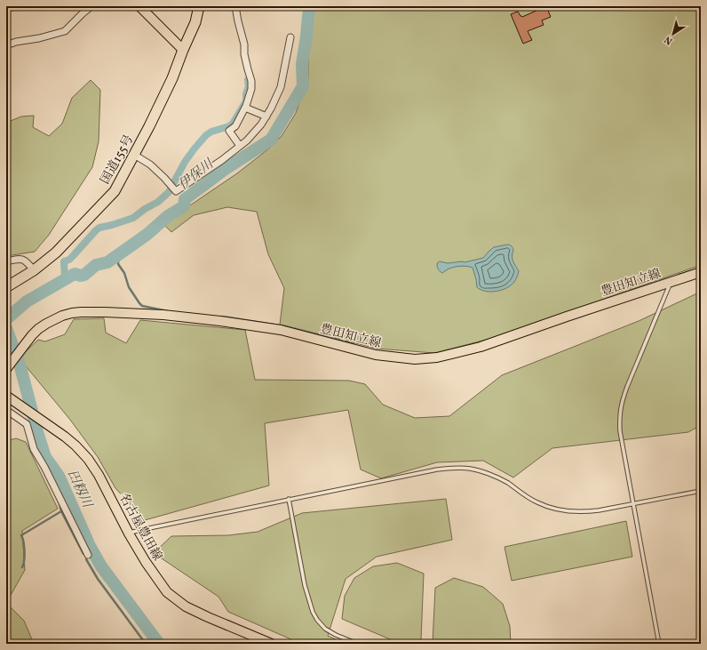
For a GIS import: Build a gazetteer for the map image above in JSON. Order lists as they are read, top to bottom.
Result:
{
  "streets": {
    "highway": ["国道155号"],
    "main road": ["豊田知立線", "名古屋豊田線"]
  },
  "water": ["伊保川", "田籾川"],
  "north": "bottom left"
}
